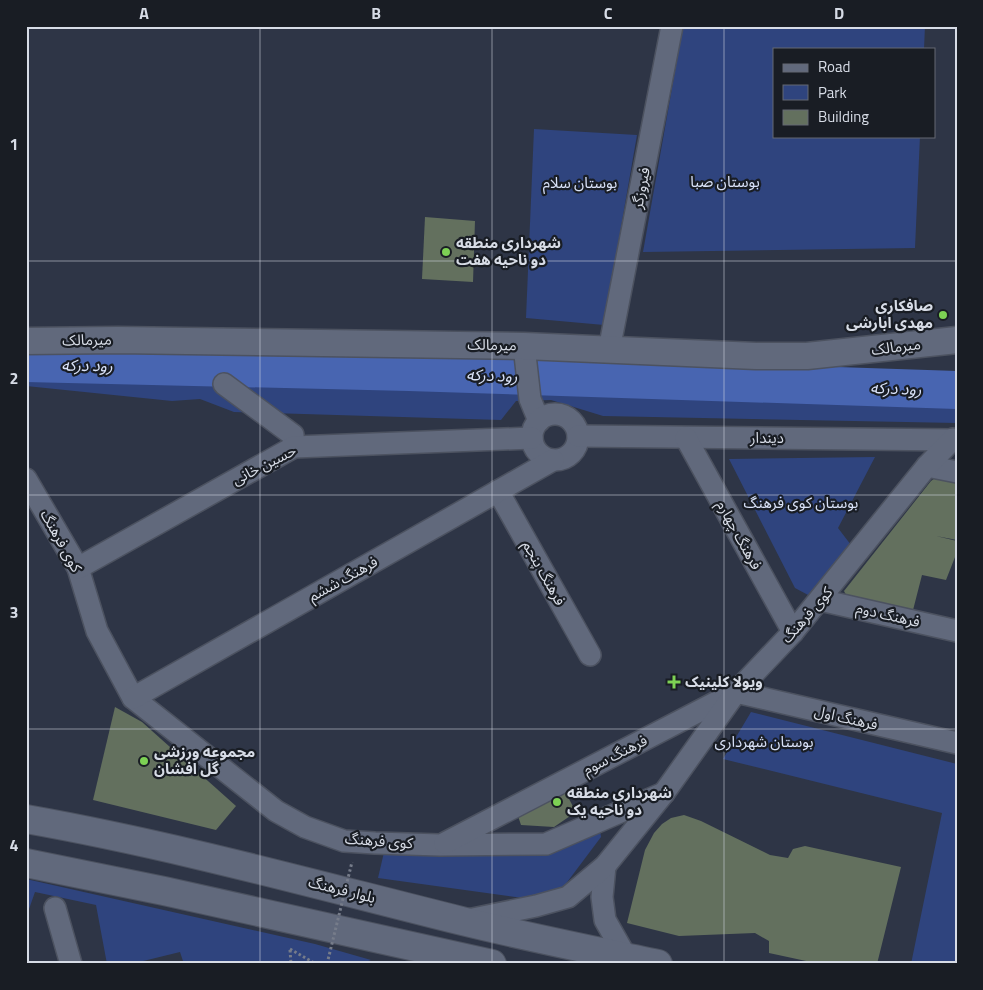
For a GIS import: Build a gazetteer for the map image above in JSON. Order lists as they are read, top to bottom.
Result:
{
  "streets": {
    "main road": ["بلوار فرهنگ"],
    "street": [
      "فیروزگر",
      "میرمالک",
      "دیندار",
      "حسین خانی",
      "فرهنگ چهارم",
      "کوی فرهنگ",
      "فرهنگ پنجم",
      "فرهنگ ششم",
      "فرهنگ دوم",
      "فرهنگ اول",
      "فرهنگ سوم"
    ]
  },
  "crossings": [
    ["فیروزگر", "میرمالک"],
    ["دیندار", "حسین خانی"],
    ["دیندار", "فرهنگ چهارم"],
    ["دیندار", "کوی فرهنگ"],
    ["دیندار", "فرهنگ ششم"],
    ["حسین خانی", "کوی فرهنگ"],
    ["حسین خانی", "فرهنگ ششم"],
    ["فرهنگ چهارم", "کوی فرهنگ"],
    ["کوی فرهنگ", "فرهنگ ششم"],
    ["کوی فرهنگ", "فرهنگ دوم"],
    ["کوی فرهنگ", "فرهنگ اول"],
    ["کوی فرهنگ", "فرهنگ سوم"],
    ["کوی فرهنگ", "بلوار فرهنگ"],
    ["فرهنگ پنجم", "فرهنگ ششم"],
    ["فرهنگ اول", "فرهنگ سوم"]
  ],
  "water": ["رود درکه"],
  "parks": [
    "بوستان صبا",
    "بوستان سلام",
    "بوستان کوی فرهنگ",
    "بوستان شهرداری"
  ],
  "places": {
    "other": [
      "شهرداری منطقه دو ناحیه هفت",
      "صافکاری مهدی ابارشی",
      "مجموعه ورزشی گل افشان",
      "شهرداری منطقه دو ناحیه یک"
    ],
    "health": ["ویولا کلینیک"]
  },
  "legend": ["Road", "Park", "Building"],
  "grid": {
    "columns": [
      "A",
      "B",
      "C",
      "D"
    ],
    "rows": [
      "1",
      "2",
      "3",
      "4"
    ]
  }
}
